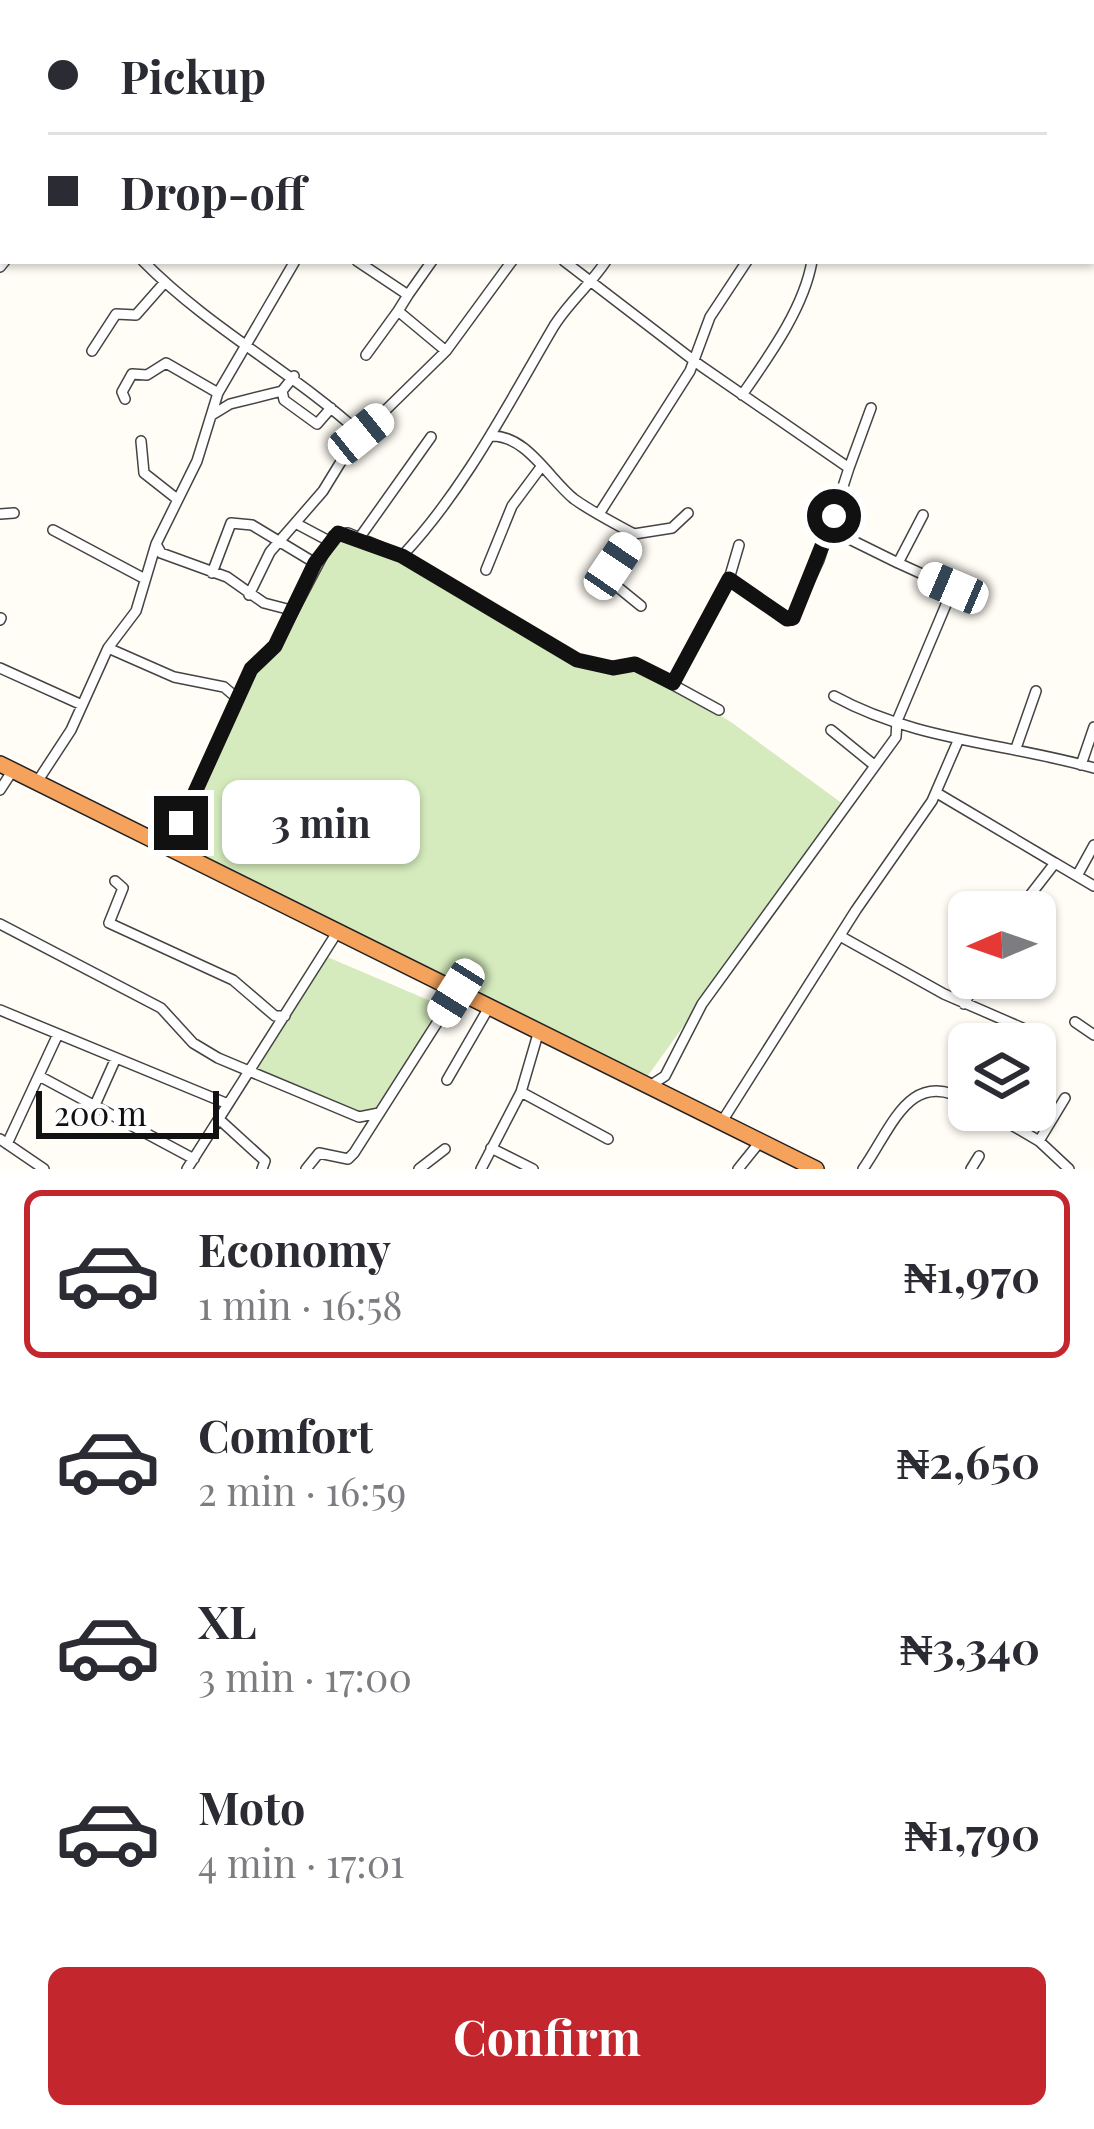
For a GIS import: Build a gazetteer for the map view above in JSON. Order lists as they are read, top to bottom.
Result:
{
  "scale_bar": "200 m",
  "north": "left",
  "page": {
    "banner": ["Pickup", "Drop-off"],
    "bubble": "3 min",
    "scale": "200 m",
    "list": [
      {
        "name": "Economy",
        "note": "1 min · 16:58",
        "value": "₦1,970"
      },
      {
        "name": "Comfort",
        "note": "2 min · 16:59",
        "value": "₦2,650"
      },
      {
        "name": "XL",
        "note": "3 min · 17:00",
        "value": "₦3,340"
      },
      {
        "name": "Moto",
        "note": "4 min · 17:01",
        "value": "₦1,790"
      }
    ],
    "buttons": "Confirm"
  }
}
